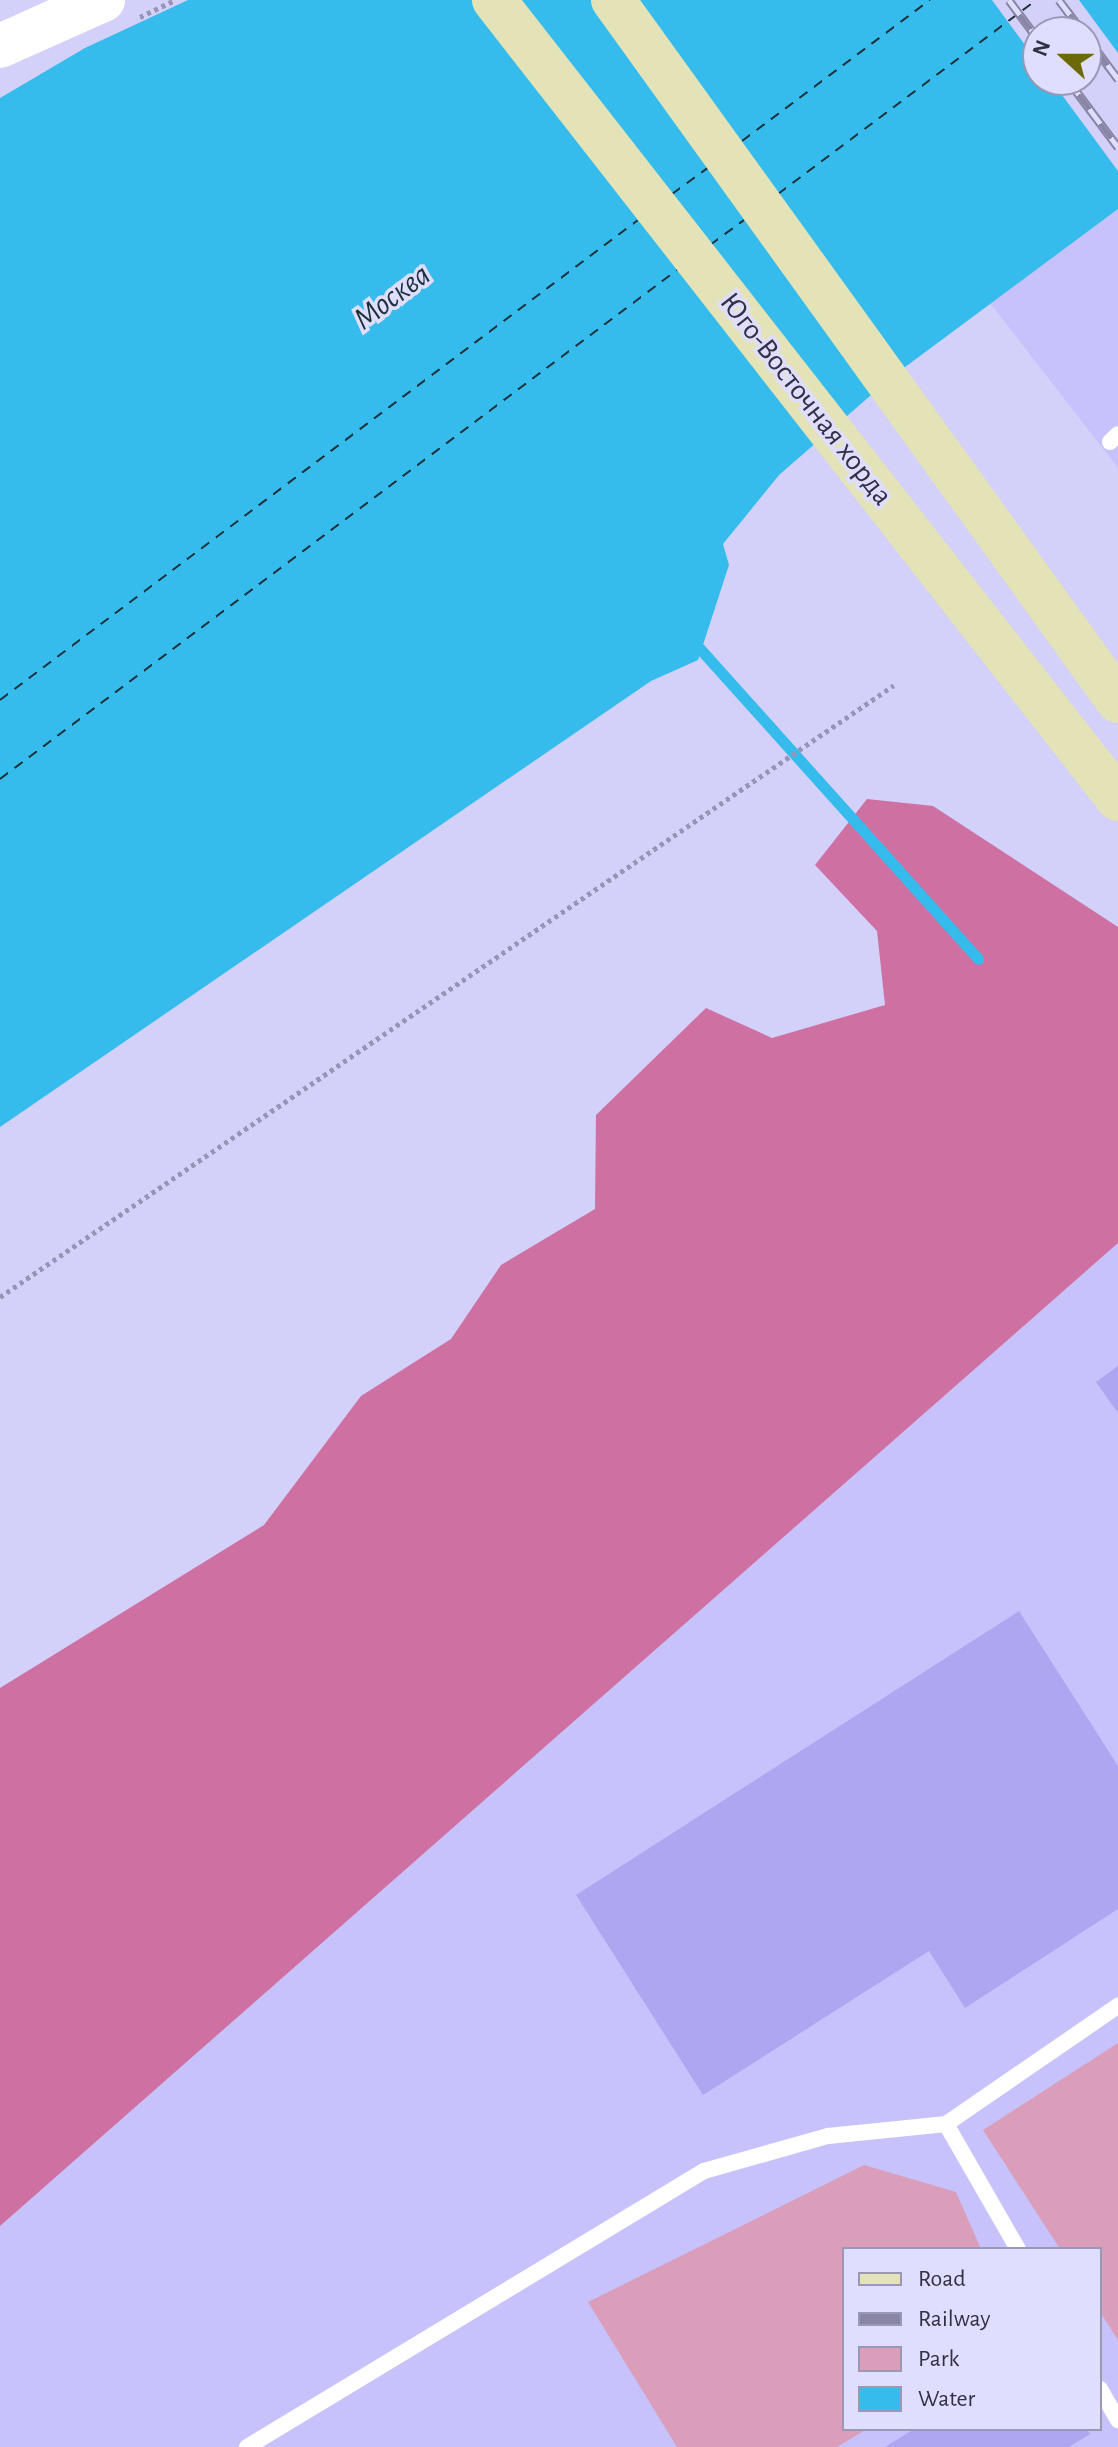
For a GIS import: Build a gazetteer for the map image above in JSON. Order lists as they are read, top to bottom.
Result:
{
  "streets": {
    "main road": ["Юго-Восточная хорда"]
  },
  "water": ["Москва"],
  "legend": [
    "Road",
    "Railway",
    "Park",
    "Water"
  ],
  "north": "left"
}
